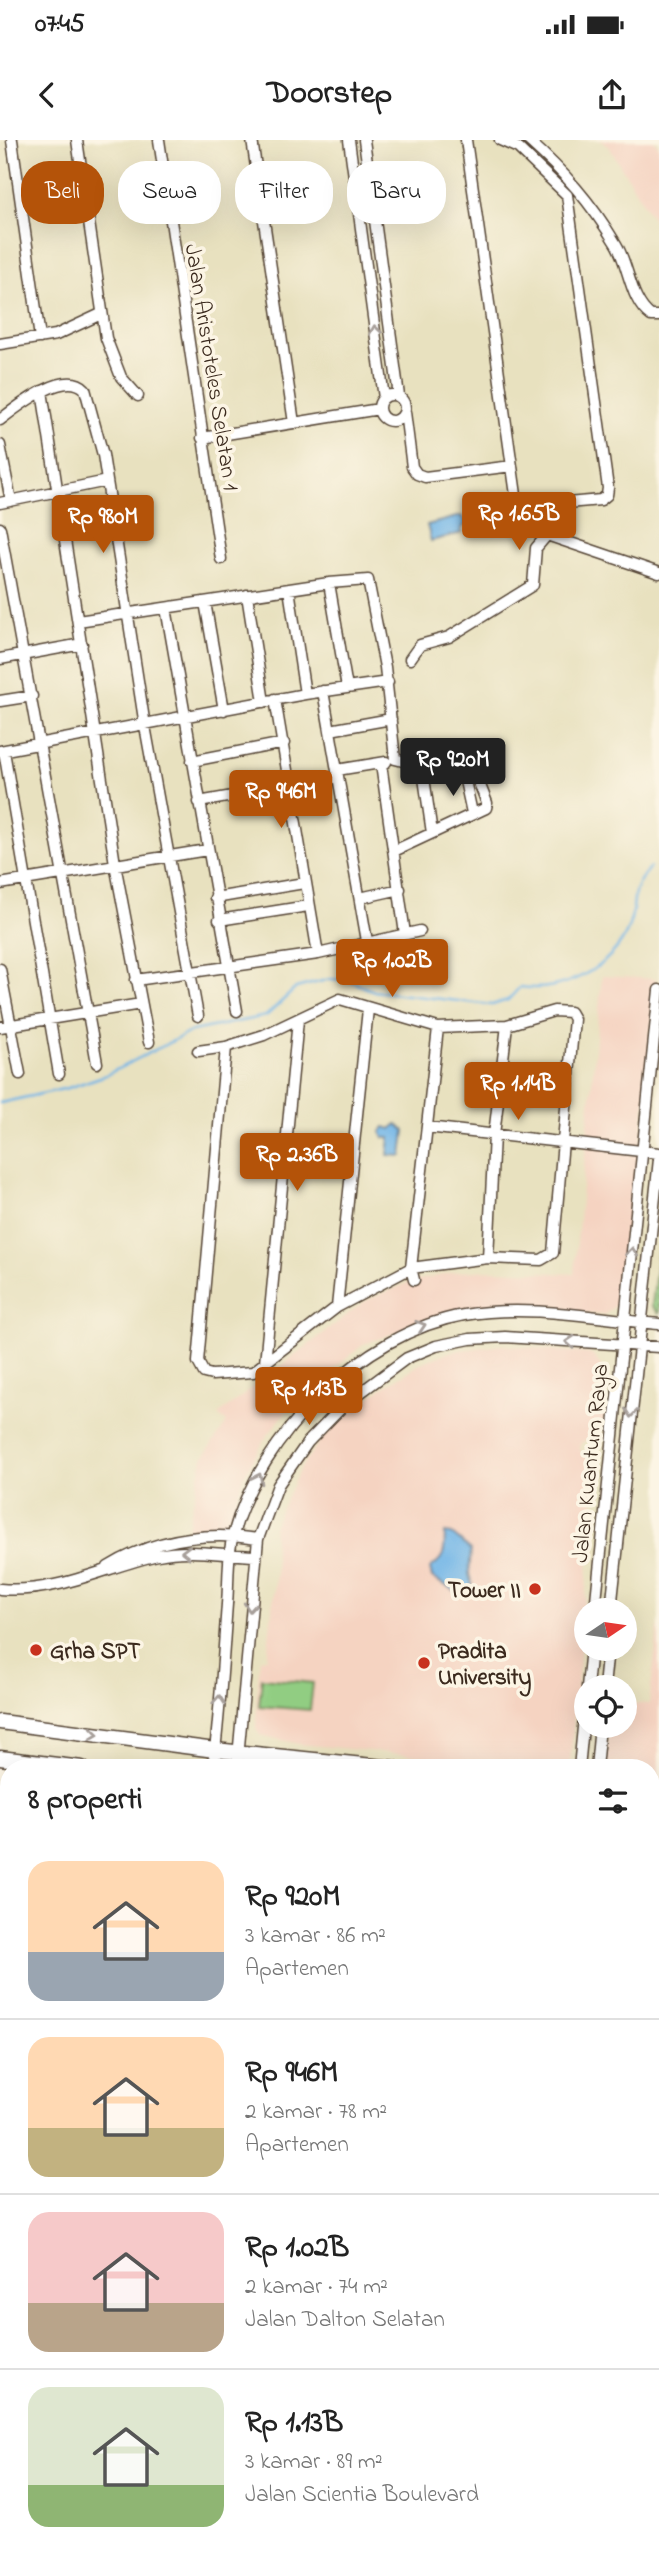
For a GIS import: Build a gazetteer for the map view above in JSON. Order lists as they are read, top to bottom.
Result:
{
  "streets": {
    "street": ["Jalan Aristoteles Selatan 1", "Jalan Kuantum Raya"]
  },
  "places": ["Tower II", "Grha SPT", "Pradita University"],
  "north": "right",
  "page": {
    "status": "07:45",
    "header": "Doorstep",
    "chip": [
      "Beli",
      "Sewa",
      "Filter",
      "Baru"
    ],
    "price": [
      "Rp 1.65B",
      "Rp 980M",
      "Rp 920M",
      "Rp 946M",
      "Rp 1.02B",
      "Rp 1.14B",
      "Rp 2.36B",
      "Rp 1.13B"
    ],
    "heading": "8 properti",
    "list": [
      {
        "name": "Rp 920M",
        "note": "3 kamar · 86 m² · Apartemen"
      },
      {
        "name": "Rp 946M",
        "note": "2 kamar · 78 m² · Apartemen"
      },
      {
        "name": "Rp 1.02B",
        "note": "2 kamar · 74 m² · Jalan Dalton Selatan"
      },
      {
        "name": "Rp 1.13B",
        "note": "3 kamar · 89 m² · Jalan Scientia Boulevard"
      }
    ]
  }
}
